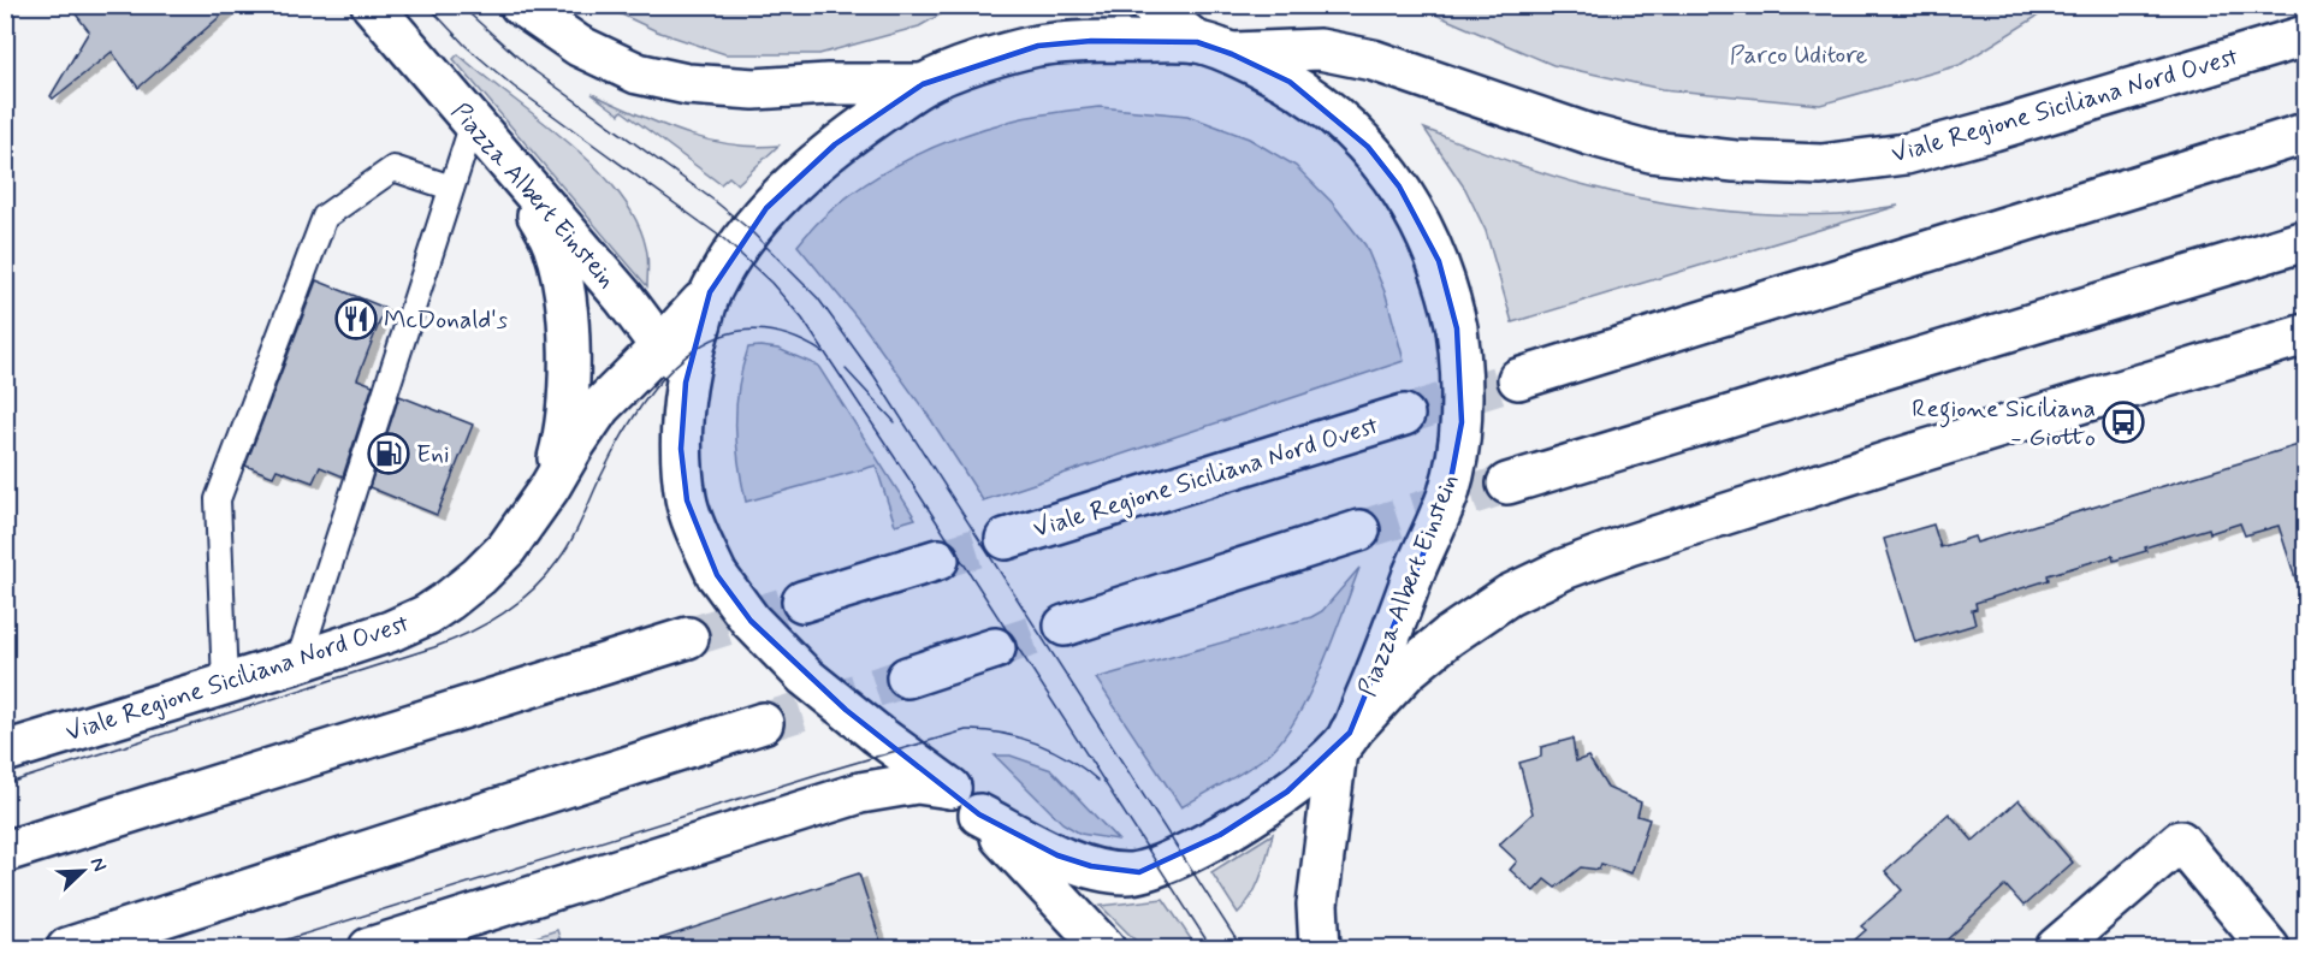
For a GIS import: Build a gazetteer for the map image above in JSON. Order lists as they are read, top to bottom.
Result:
{
  "streets": {
    "street": ["Viale Regione Siciliana Nord Ovest", "Piazza Albert Einstein"]
  },
  "crossings": [
    ["Viale Regione Siciliana Nord Ovest", "Piazza Albert Einstein"]
  ],
  "parks": ["Parco Uditore"],
  "places": {
    "restaurant": ["McDonald's"],
    "bus stop": ["Regione Siciliana - Giotto"],
    "fuel station": ["Eni"]
  },
  "north": "top right"
}
